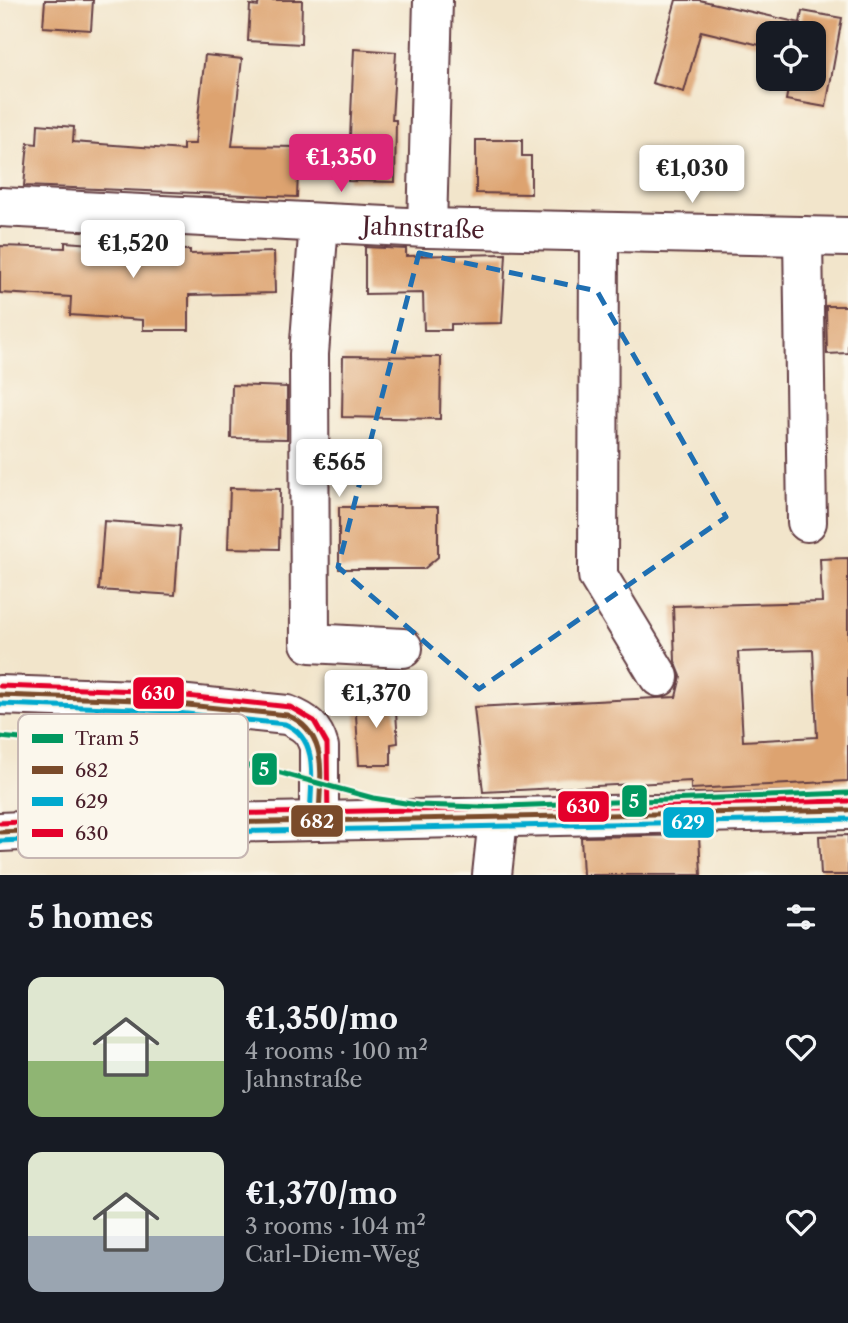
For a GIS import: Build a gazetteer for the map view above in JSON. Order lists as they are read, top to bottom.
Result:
{
  "streets": {
    "street": ["Jahnstraße"]
  },
  "lines": [
    "transit line 630",
    "transit line 682",
    "transit line 629",
    "tram line 5"
  ],
  "legend": [
    "Tram 5",
    "682",
    "629",
    "630"
  ],
  "page": {
    "price": [
      "€1,350",
      "€1,030",
      "€1,520",
      "€565",
      "€1,370"
    ],
    "heading": "5 homes",
    "list": [
      {
        "name": "€1,350/mo",
        "note": "4 rooms · 100 m² · Jahnstraße"
      },
      {
        "name": "€1,370/mo",
        "note": "3 rooms · 104 m² · Carl-Diem-Weg"
      }
    ]
  }
}
